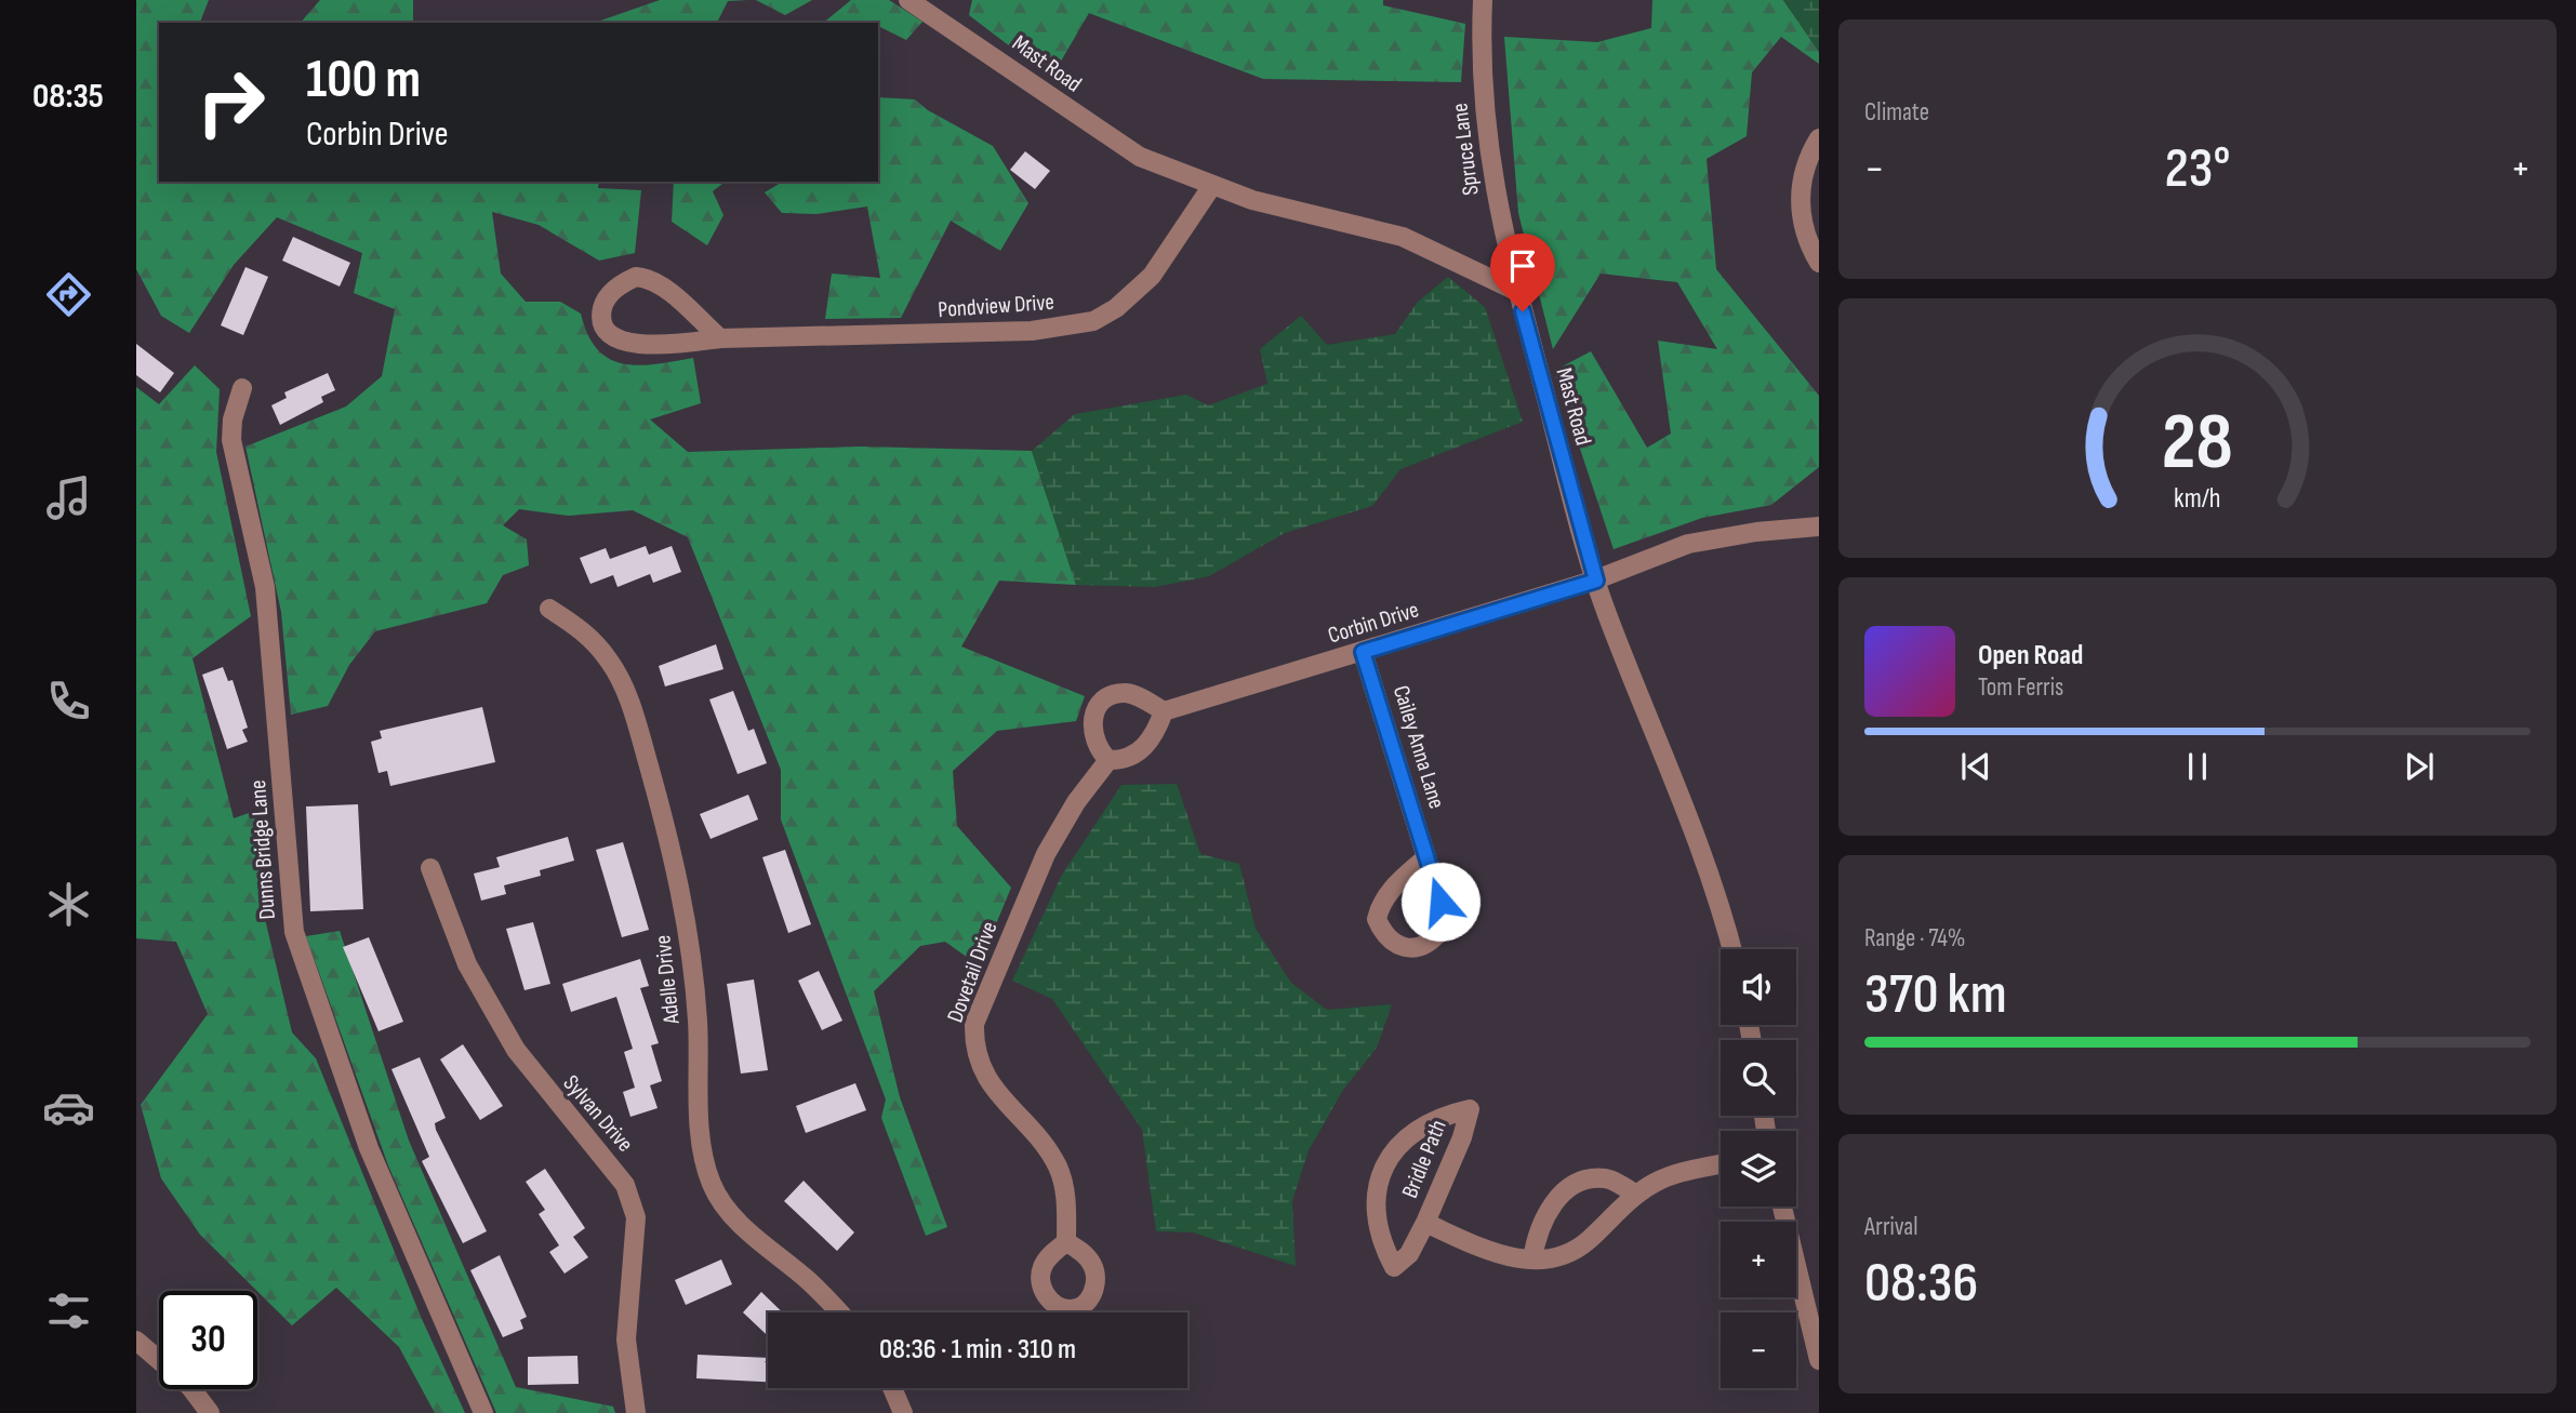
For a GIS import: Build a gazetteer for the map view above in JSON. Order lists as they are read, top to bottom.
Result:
{
  "streets": {
    "street": [
      "Mast Road",
      "Spruce Lane",
      "Pondview Drive",
      "Corbin Drive",
      "Cailey Anna Lane",
      "Dunns Bridge Lane",
      "Dovetail Drive",
      "Adelle Drive",
      "Sylvan Drive",
      "Bridle Path"
    ]
  },
  "crossings": [
    ["Mast Road", "Spruce Lane"],
    ["Mast Road", "Pondview Drive"],
    ["Mast Road", "Corbin Drive"],
    ["Corbin Drive", "Cailey Anna Lane"],
    ["Corbin Drive", "Dovetail Drive"]
  ],
  "page": {
    "tabs": "08:35",
    "tile": [
      "Climate",
      ["Range · 74%", "370 km"],
      ["Arrival", "08:36"]
    ],
    "turn": ["100 m", "Corbin Drive"],
    "heat": ["−", "23°", "+"],
    "song": ["Open Road", "Tom Ferris"],
    "map_buttons": ["+", "−"],
    "limit": "30",
    "trip": "08:36 · 1 min · 310 m",
    "gauge": ["28", "km/h"]
  }
}
